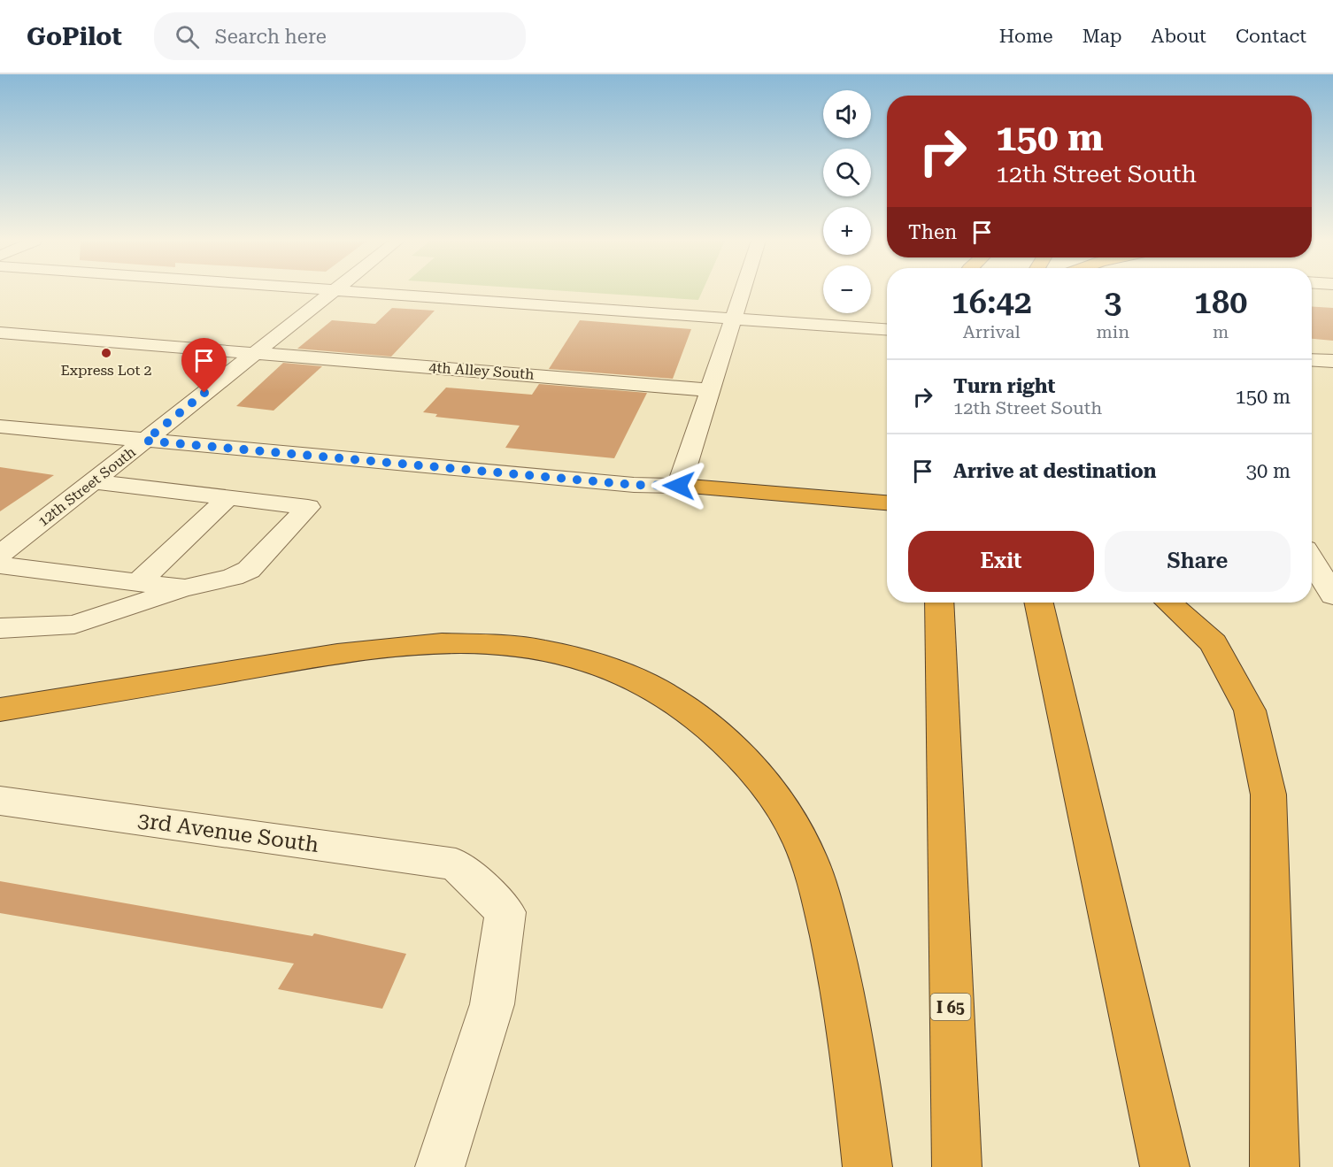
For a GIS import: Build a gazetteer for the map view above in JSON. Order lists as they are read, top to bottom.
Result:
{
  "streets": {
    "highway": ["I 65"],
    "street": ["4th Alley South", "12th Street South", "3rd Avenue South"]
  },
  "crossings": [
    ["4th Alley South", "12th Street South"]
  ],
  "places": ["Express Lot 2"],
  "page": {
    "header": "GoPilot",
    "search": "Search here",
    "nav": [
      "Home",
      "Map",
      "About",
      "Contact"
    ],
    "map_buttons": ["+", "−"],
    "turn": ["150 m", "12th Street South"],
    "then": "Then",
    "eta": [
      "16:42",
      "Arrival",
      "3",
      "min",
      "180",
      "m"
    ],
    "list": [
      {
        "name": "Turn right",
        "note": "12th Street South",
        "value": "150 m"
      },
      {
        "name": "Arrive at destination",
        "value": "30 m"
      }
    ],
    "buttons": ["Exit", "Share"]
  }
}
